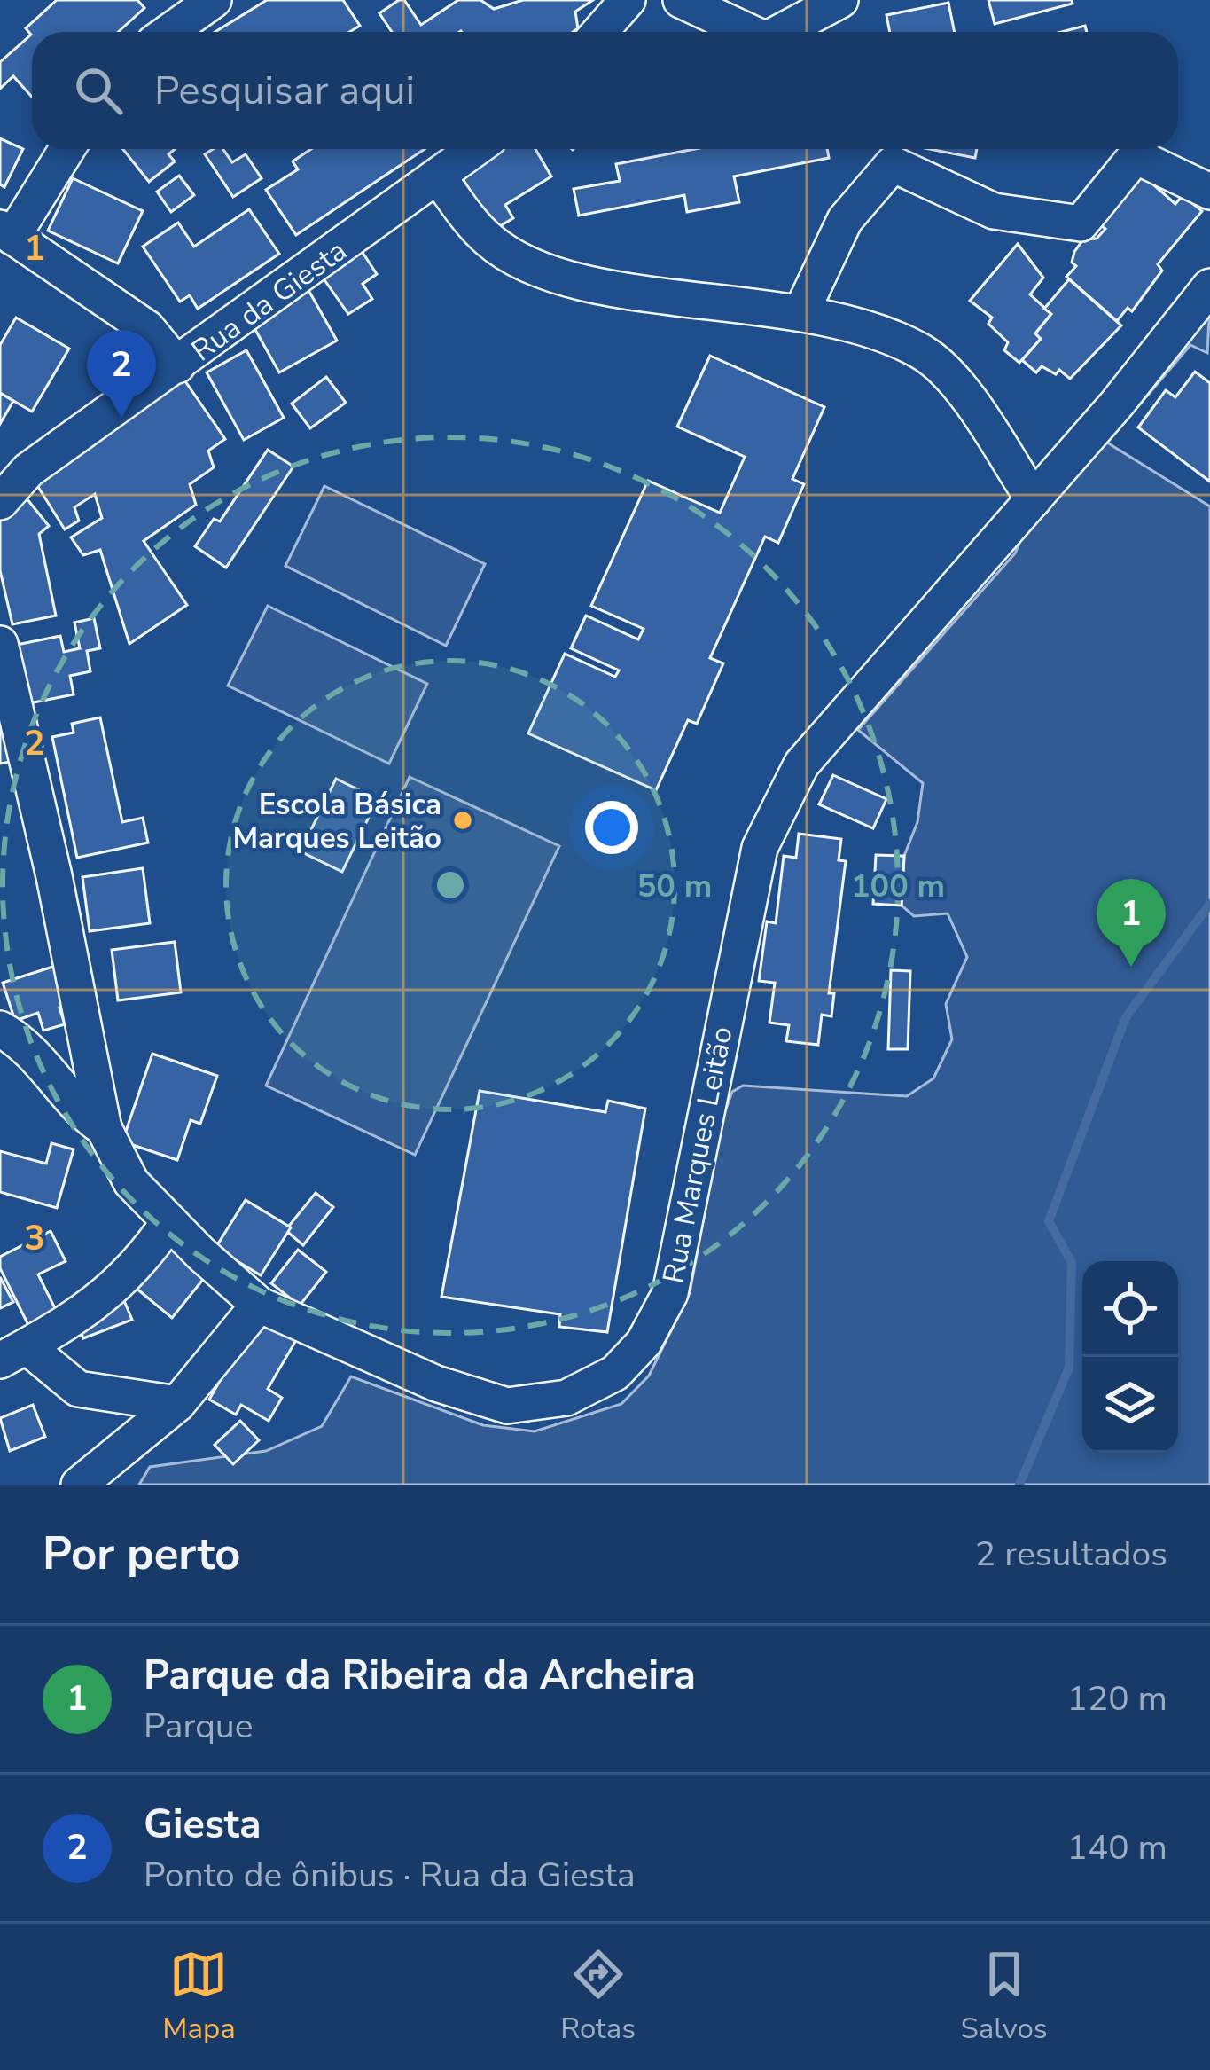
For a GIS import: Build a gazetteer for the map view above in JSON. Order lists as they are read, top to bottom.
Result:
{
  "streets": {
    "street": ["Rua da Giesta", "Rua Marques Leitão"]
  },
  "places": ["Escola Básica Marques Leitão"],
  "page": {
    "search": "Pesquisar aqui",
    "pins": ["2", "1"],
    "heading": ["Por perto", "2 resultados"],
    "list": [
      {
        "mark": "1",
        "name": "Parque da Ribeira da Archeira",
        "note": "Parque",
        "value": "120 m"
      },
      {
        "mark": "2",
        "name": "Giesta",
        "note": "Ponto de ônibus · Rua da Giesta",
        "value": "140 m"
      }
    ],
    "nav": ["Mapa", "Rotas", "Salvos"]
  },
  "grid": {
    "rows": ["1", "2", "3"]
  },
  "rings": ["50 m", "100 m"]
}
